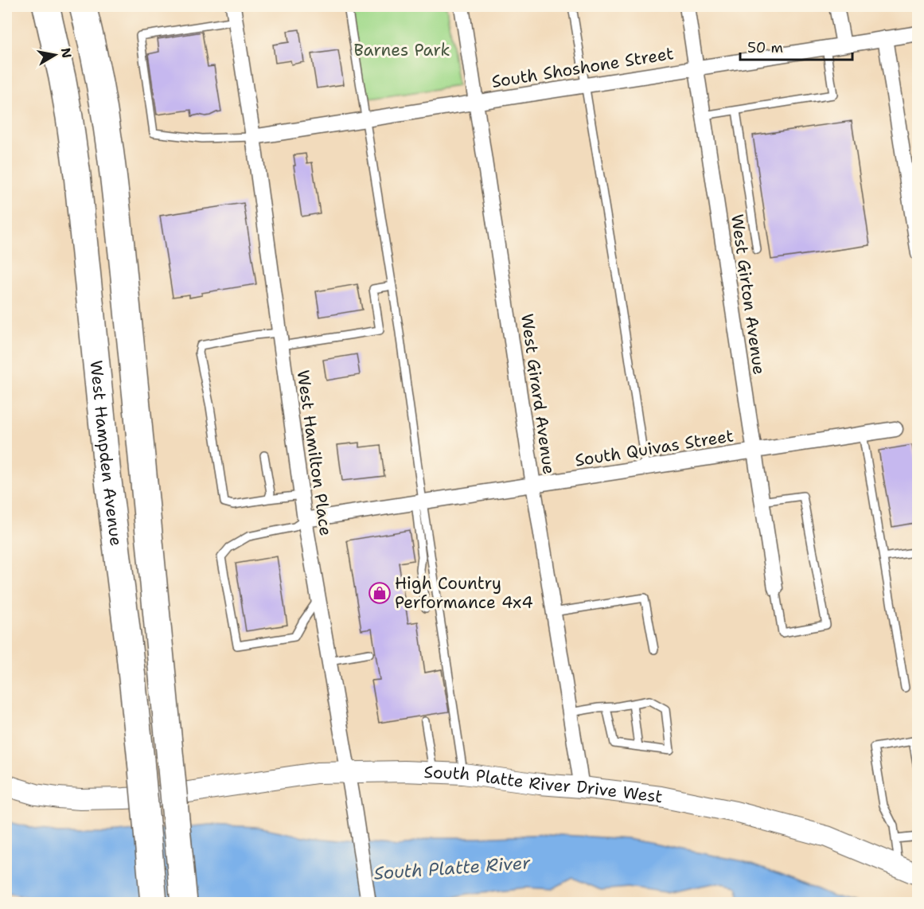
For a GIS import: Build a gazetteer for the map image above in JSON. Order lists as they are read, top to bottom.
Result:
{
  "streets": {
    "highway": ["West Hampden Avenue"],
    "street": [
      "South Shoshone Street",
      "West Girton Avenue",
      "West Girard Avenue",
      "South Quivas Street",
      "West Hamilton Place",
      "South Platte River Drive West"
    ]
  },
  "crossings": [
    ["South Shoshone Street", "West Girton Avenue"],
    ["South Shoshone Street", "West Girard Avenue"],
    ["South Shoshone Street", "West Hamilton Place"],
    ["West Girton Avenue", "South Quivas Street"],
    ["West Girard Avenue", "South Quivas Street"],
    ["West Girard Avenue", "South Platte River Drive West"],
    ["South Quivas Street", "West Hamilton Place"],
    ["West Hamilton Place", "South Platte River Drive West"]
  ],
  "water": ["South Platte River"],
  "parks": ["Barnes Park"],
  "places": {
    "shop": ["High Country Performance 4x4"]
  },
  "scale_bar": "50 m",
  "north": "right"
}
